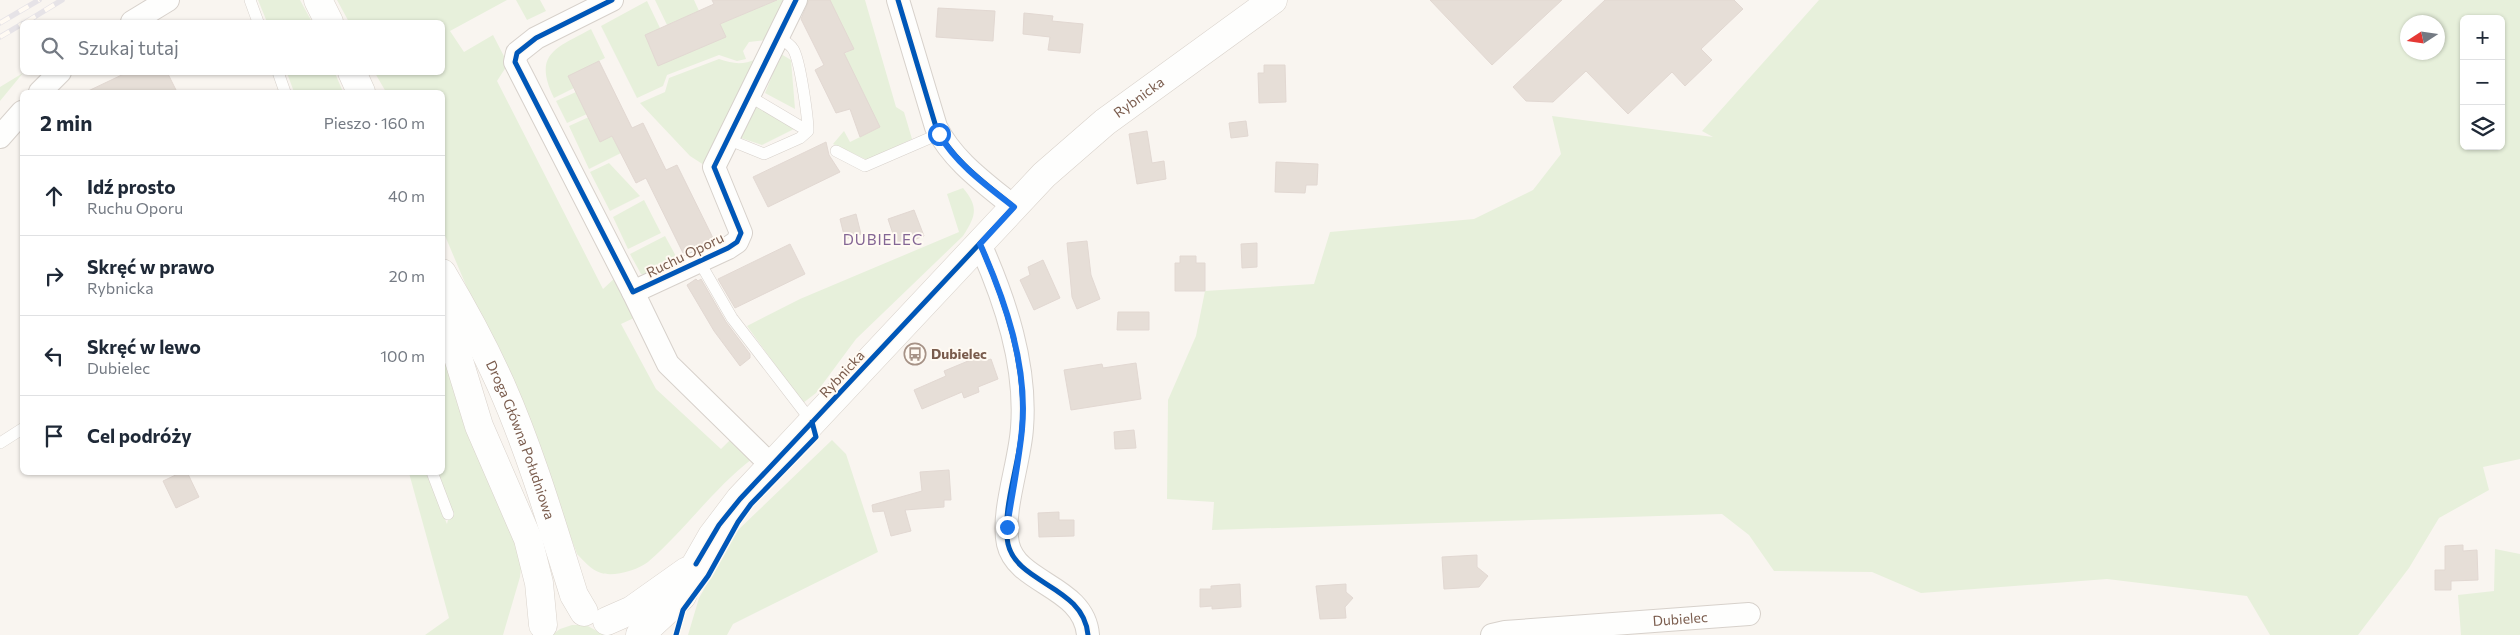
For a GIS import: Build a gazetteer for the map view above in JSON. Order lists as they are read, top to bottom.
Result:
{
  "streets": {
    "street": [
      "Rybnicka",
      "Ruchu Oporu",
      "Droga Główna Południowa",
      "Dubielec"
    ]
  },
  "crossings": [
    ["Rybnicka", "Ruchu Oporu"],
    ["Rybnicka", "Droga Główna Południowa"]
  ],
  "districts": ["DUBIELEC"],
  "places": {
    "bus stop": ["Dubielec"]
  },
  "north": "left",
  "page": {
    "map_buttons": ["+", "−"],
    "search": "Szukaj tutaj",
    "heading": ["2 min", "Pieszo · 160 m"],
    "list": [
      ["Idź prosto", "Ruchu Oporu", "40 m"],
      ["Skręć w prawo", "Rybnicka", "20 m"],
      ["Skręć w lewo", "Dubielec", "100 m"],
      "Cel podróży"
    ]
  }
}
